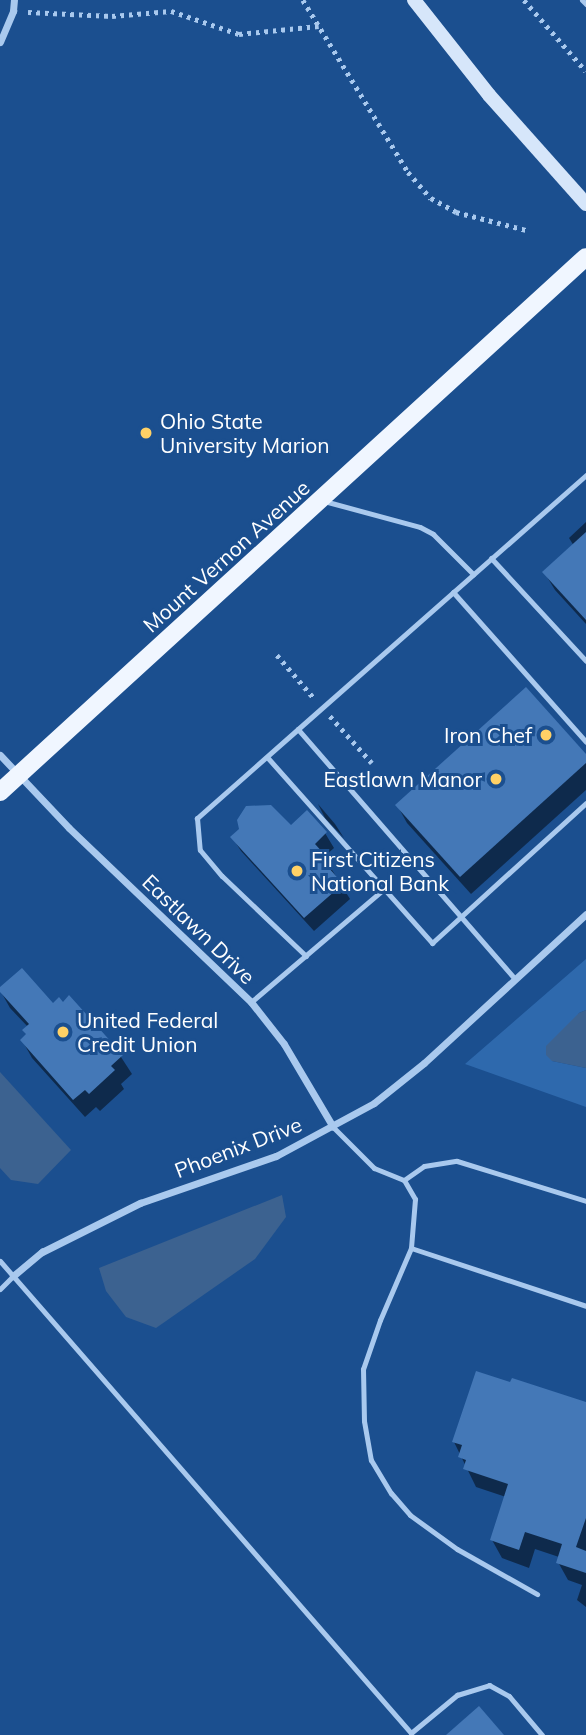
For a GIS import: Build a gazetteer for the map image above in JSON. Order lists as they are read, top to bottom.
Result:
{
  "streets": {
    "main road": ["Mount Vernon Avenue"],
    "street": ["Eastlawn Drive", "Phoenix Drive"]
  },
  "crossings": [
    ["Mount Vernon Avenue", "Eastlawn Drive"],
    ["Eastlawn Drive", "Phoenix Drive"]
  ],
  "places": [
    "Ohio State University Marion",
    "Iron Chef",
    "Eastlawn Manor",
    "First Citizens National Bank",
    "United Federal Credit Union"
  ]
}
